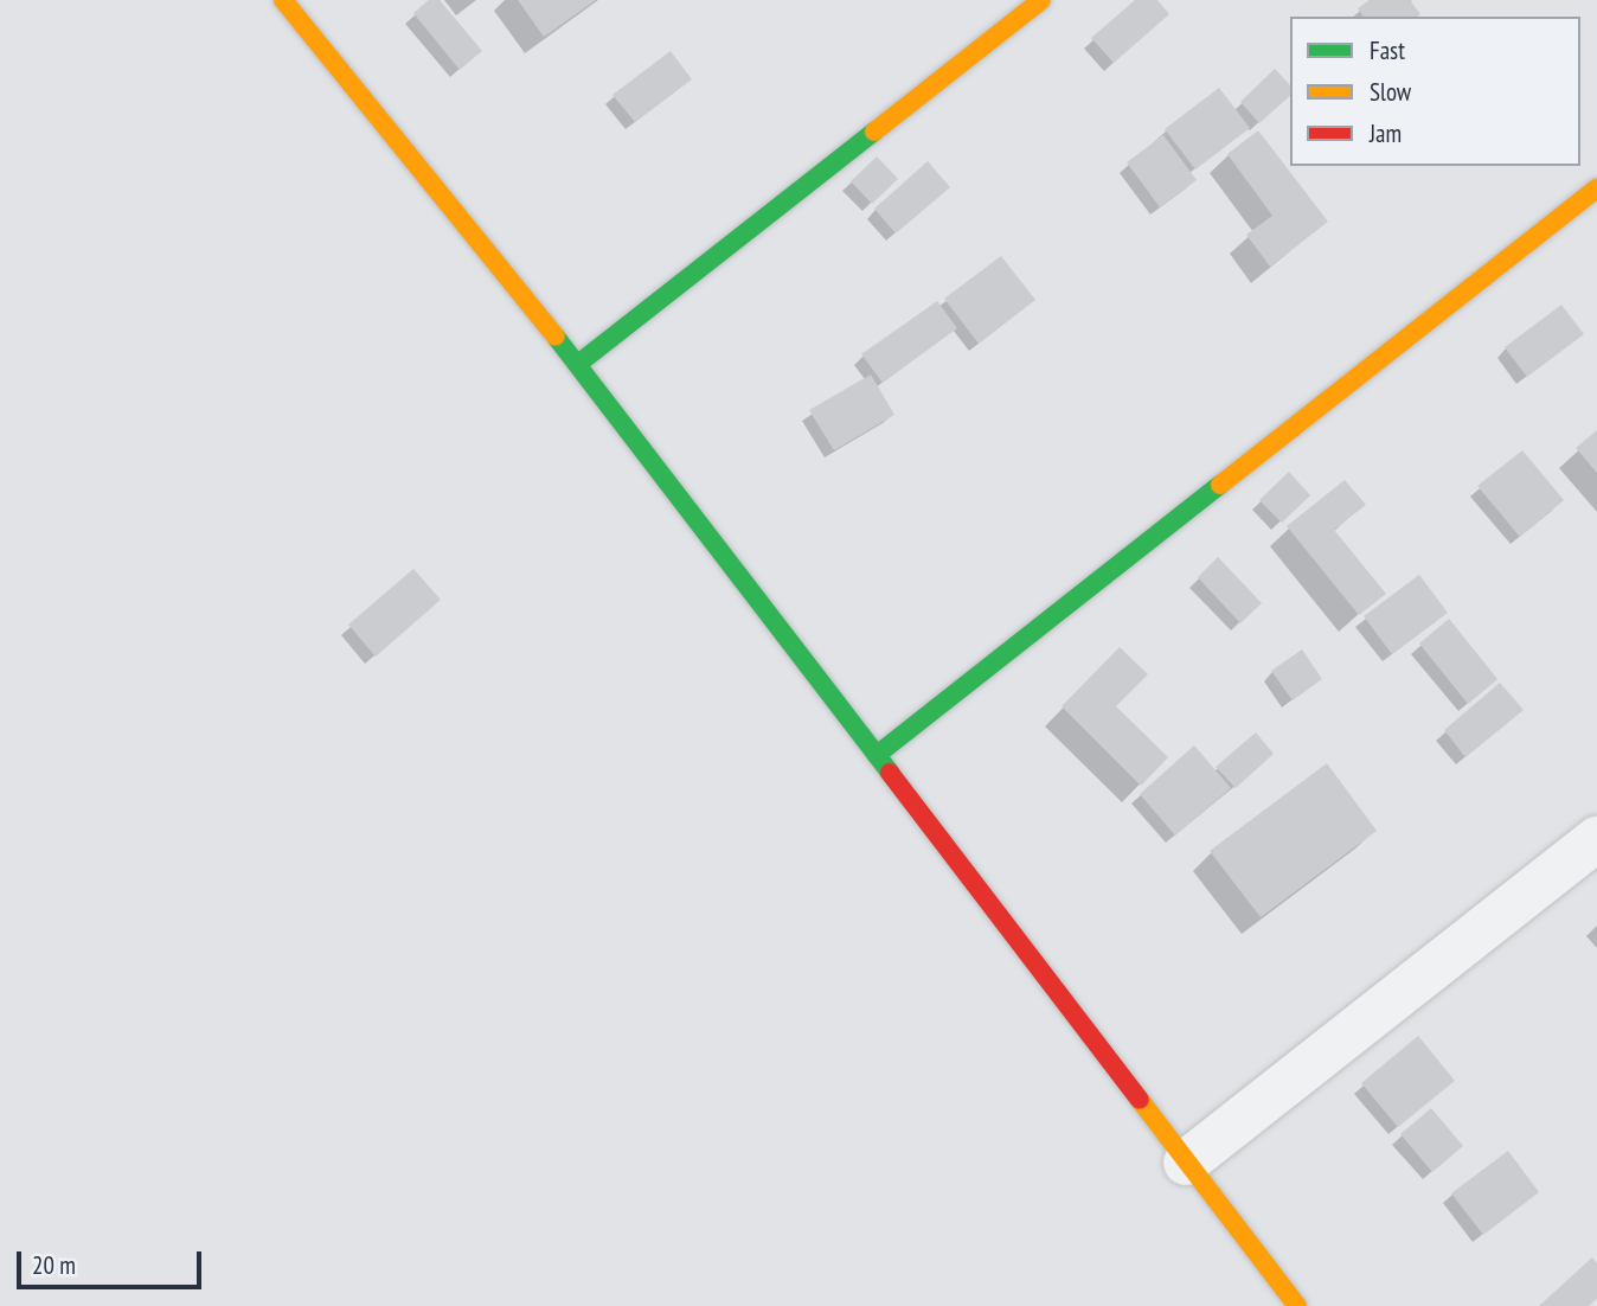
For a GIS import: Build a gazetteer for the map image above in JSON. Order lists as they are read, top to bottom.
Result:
{
  "legend": ["Fast", "Slow", "Jam"],
  "scale_bar": "20 m"
}
